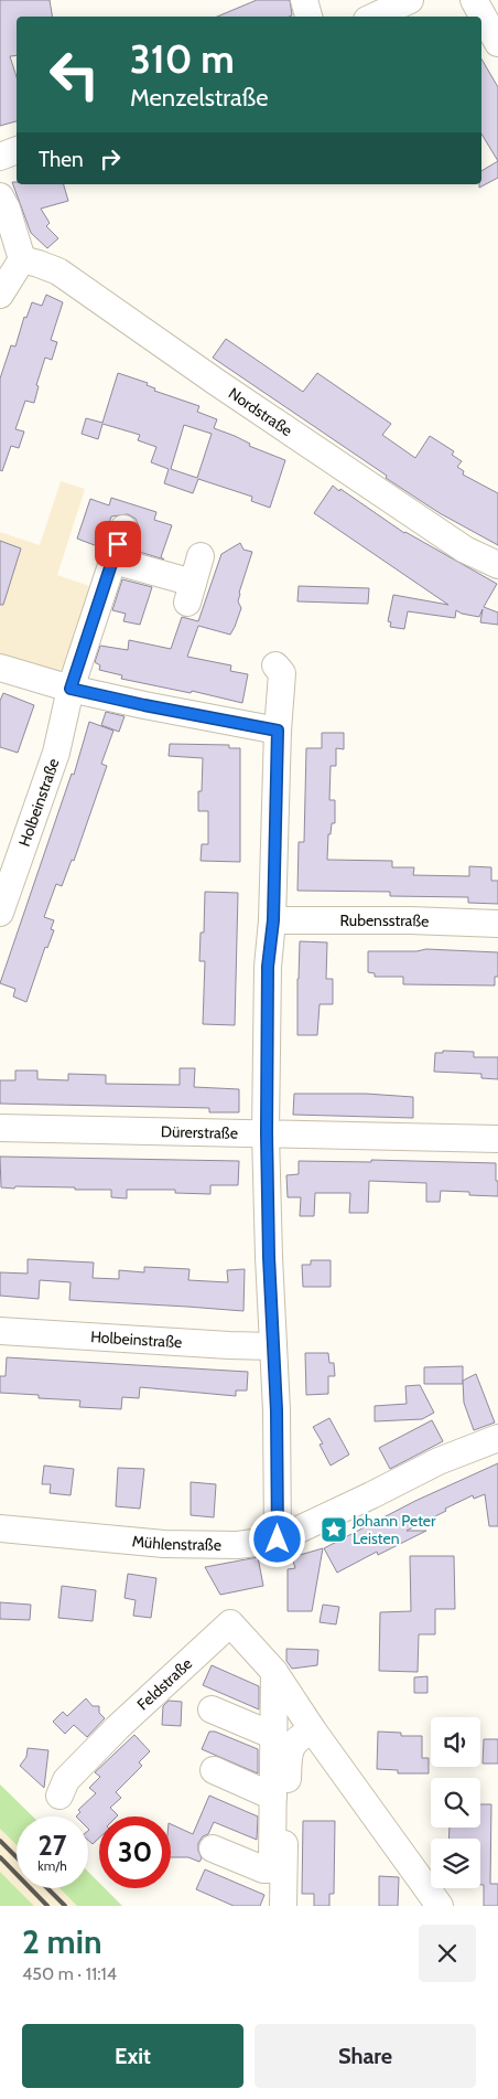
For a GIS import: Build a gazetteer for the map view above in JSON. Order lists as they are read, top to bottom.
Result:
{
  "streets": {
    "street": [
      "Nordstraße",
      "Holbeinstraße",
      "Rubensstraße",
      "Dürerstraße",
      "Mühlenstraße",
      "Feldstraße"
    ]
  },
  "places": {
    "place": ["Johann Peter Leisten"]
  },
  "page": {
    "turn": ["310 m", "Menzelstraße"],
    "then": "Then",
    "speed": "27 km/h",
    "limit": "30",
    "heading": ["2 min", "450 m · 11:14"],
    "buttons": ["Exit", "Share"]
  }
}
